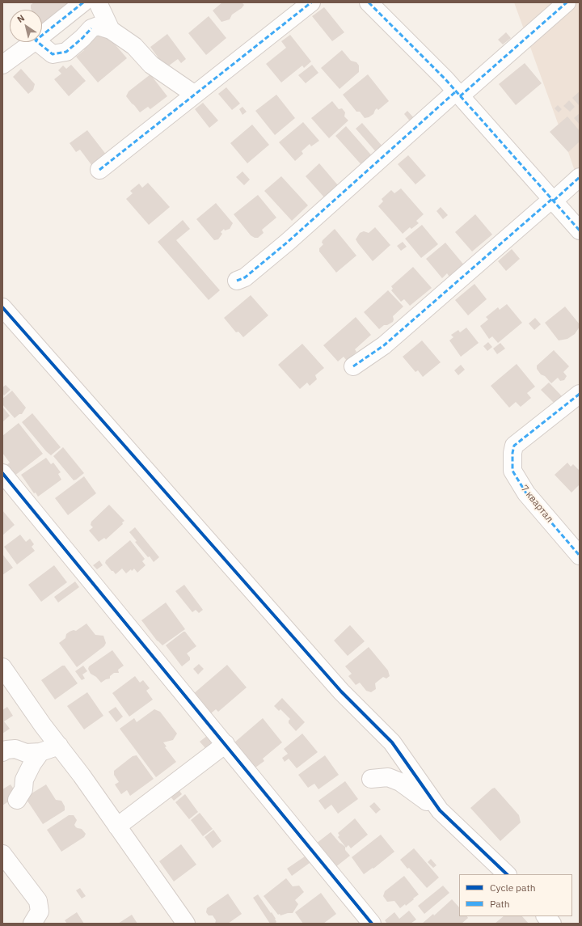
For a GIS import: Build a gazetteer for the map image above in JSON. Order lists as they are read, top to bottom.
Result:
{
  "streets": {
    "street": ["7 квартал"]
  },
  "legend": ["Cycle path", "Path"],
  "north": "top left"
}
